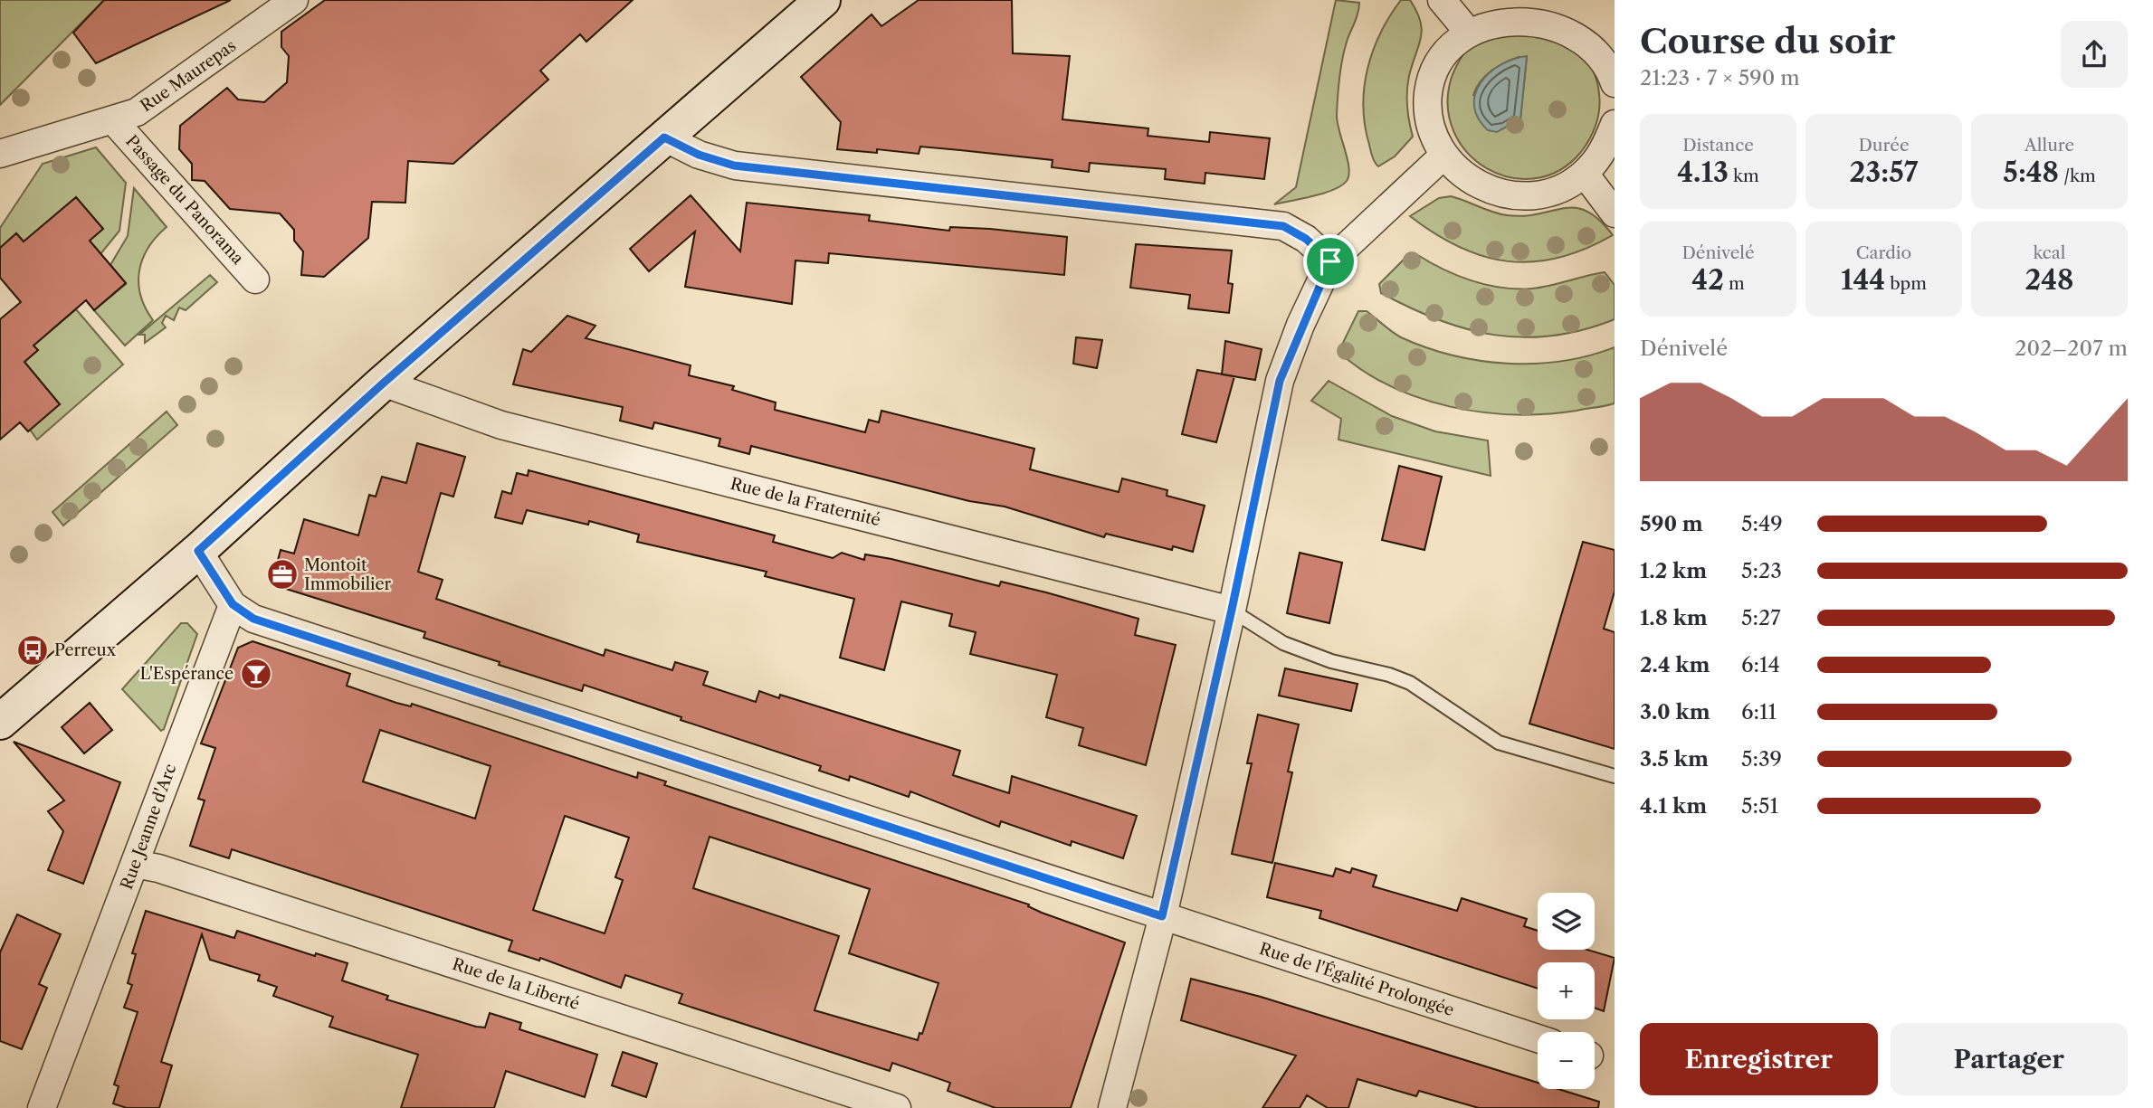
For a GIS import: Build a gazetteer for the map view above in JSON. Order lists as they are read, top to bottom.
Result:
{
  "streets": {
    "street": [
      "Rue Maurepas",
      "Passage du Panorama",
      "Rue de la Fraternité",
      "Rue Jeanne d'Arc",
      "Rue de l'Égalité Prolongée",
      "Rue de la Liberté"
    ]
  },
  "crossings": [
    ["Rue Maurepas", "Passage du Panorama"],
    ["Rue Jeanne d'Arc", "Rue de l'Égalité Prolongée"],
    ["Rue Jeanne d'Arc", "Rue de la Liberté"]
  ],
  "places": {
    "office": ["Montoit Immobilier"],
    "bus stop": ["Perreux"],
    "bar": ["L'Espérance"]
  },
  "page": {
    "heading": ["Course du soir", "21:23 · 7 × 590 m"],
    "stats": [
      ["Distance", "4.13 km"],
      ["Durée", "23:57"],
      ["Allure", "5:48 /km"],
      ["Dénivelé", "42 m"],
      ["Cardio", "144 bpm"],
      ["kcal", "248"]
    ],
    "chart": ["Dénivelé", "202–207 m"],
    "list": [
      {
        "name": "590 m",
        "note": "5:49"
      },
      {
        "name": "1.2 km",
        "note": "5:23"
      },
      {
        "name": "1.8 km",
        "note": "5:27"
      },
      {
        "name": "2.4 km",
        "note": "6:14"
      },
      {
        "name": "3.0 km",
        "note": "6:11"
      },
      {
        "name": "3.5 km",
        "note": "5:39"
      },
      {
        "name": "4.1 km",
        "note": "5:51"
      }
    ],
    "map_buttons": ["+", "−"],
    "buttons": ["Enregistrer", "Partager"]
  }
}
